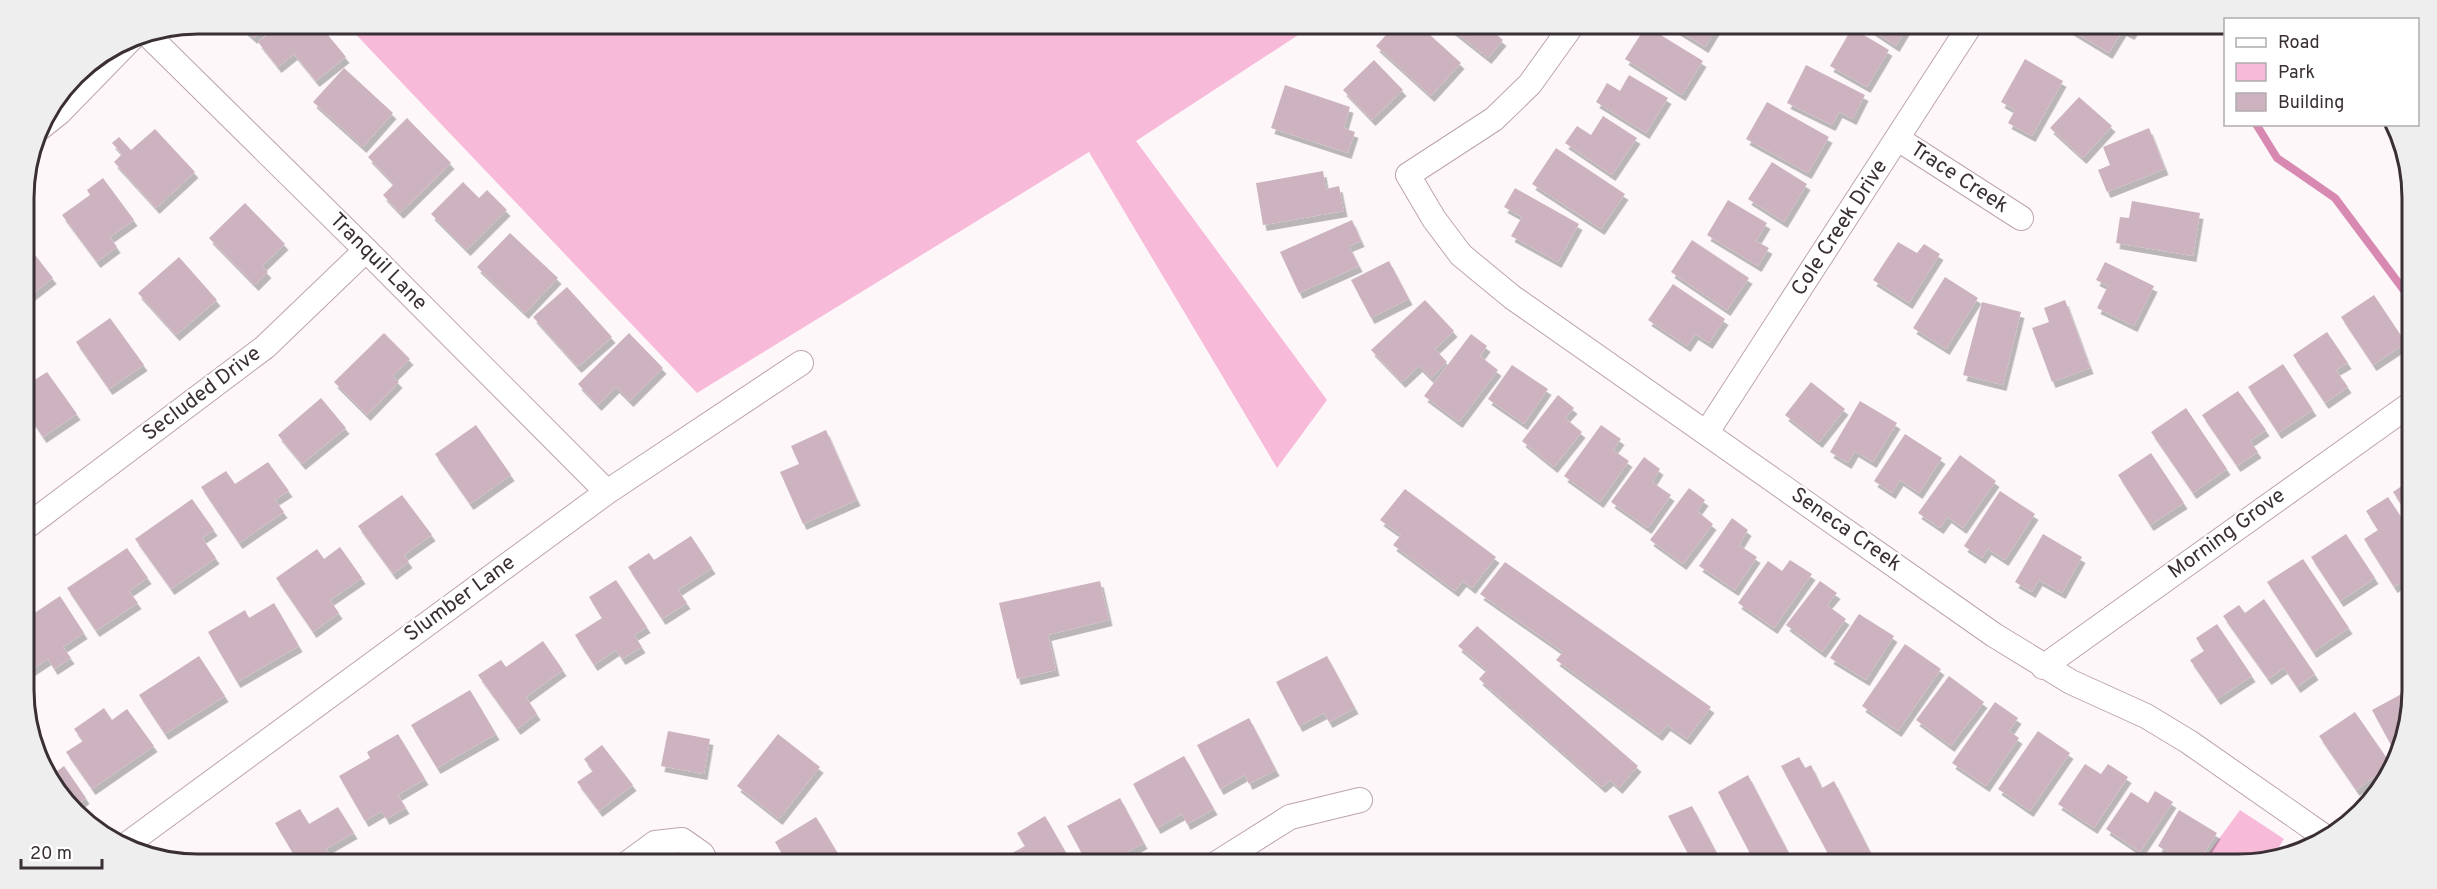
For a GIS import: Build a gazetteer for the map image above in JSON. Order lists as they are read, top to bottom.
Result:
{
  "streets": {
    "street": [
      "Trace Creek",
      "Cole Creek Drive",
      "Tranquil Lane",
      "Secluded Drive",
      "Seneca Creek",
      "Morning Grove",
      "Slumber Lane"
    ]
  },
  "crossings": [
    ["Trace Creek", "Cole Creek Drive"],
    ["Cole Creek Drive", "Seneca Creek"],
    ["Tranquil Lane", "Secluded Drive"],
    ["Tranquil Lane", "Slumber Lane"],
    ["Seneca Creek", "Morning Grove"]
  ],
  "legend": ["Road", "Park", "Building"],
  "scale_bar": "20 m"
}
